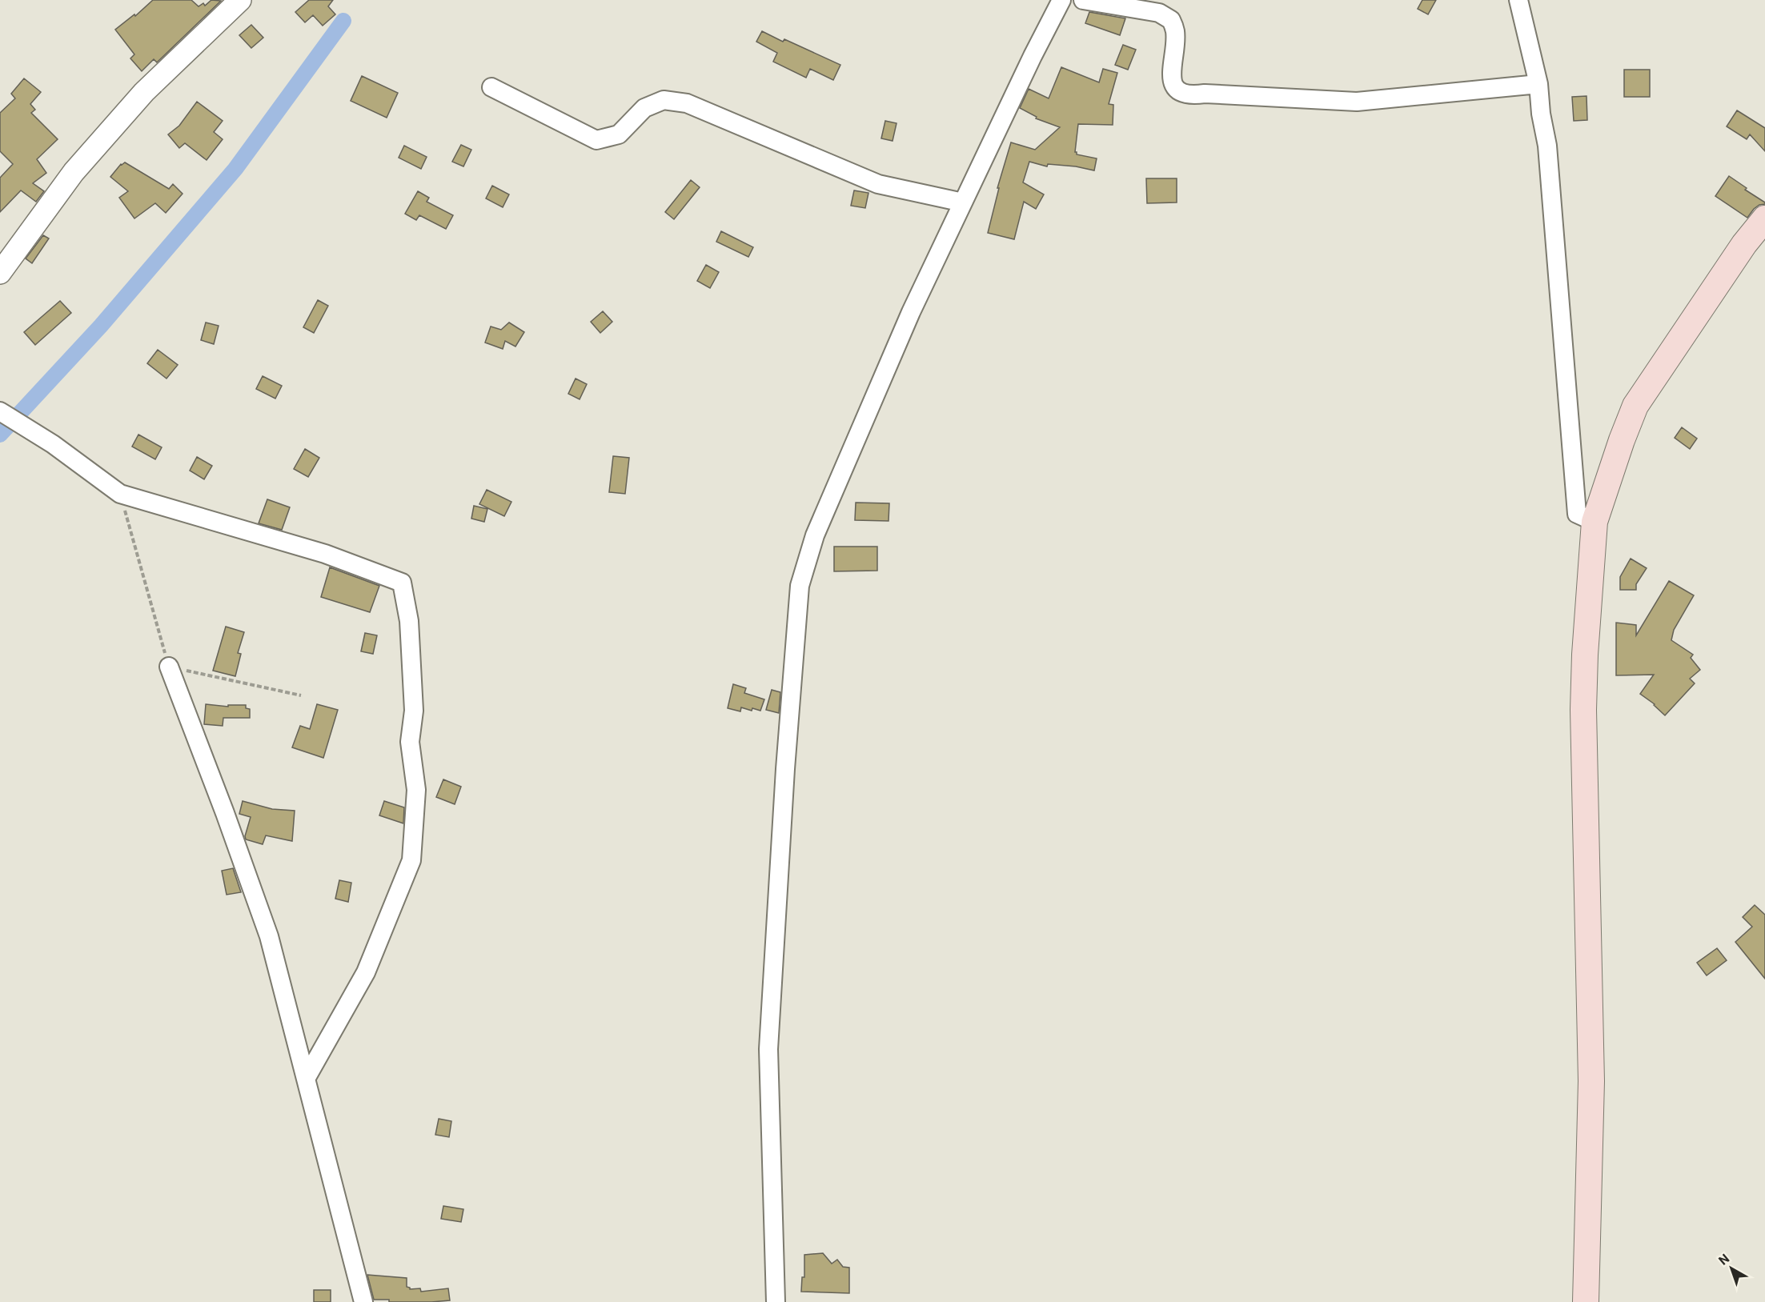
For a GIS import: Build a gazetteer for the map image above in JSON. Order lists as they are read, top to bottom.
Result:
{
  "north": "top left"
}
